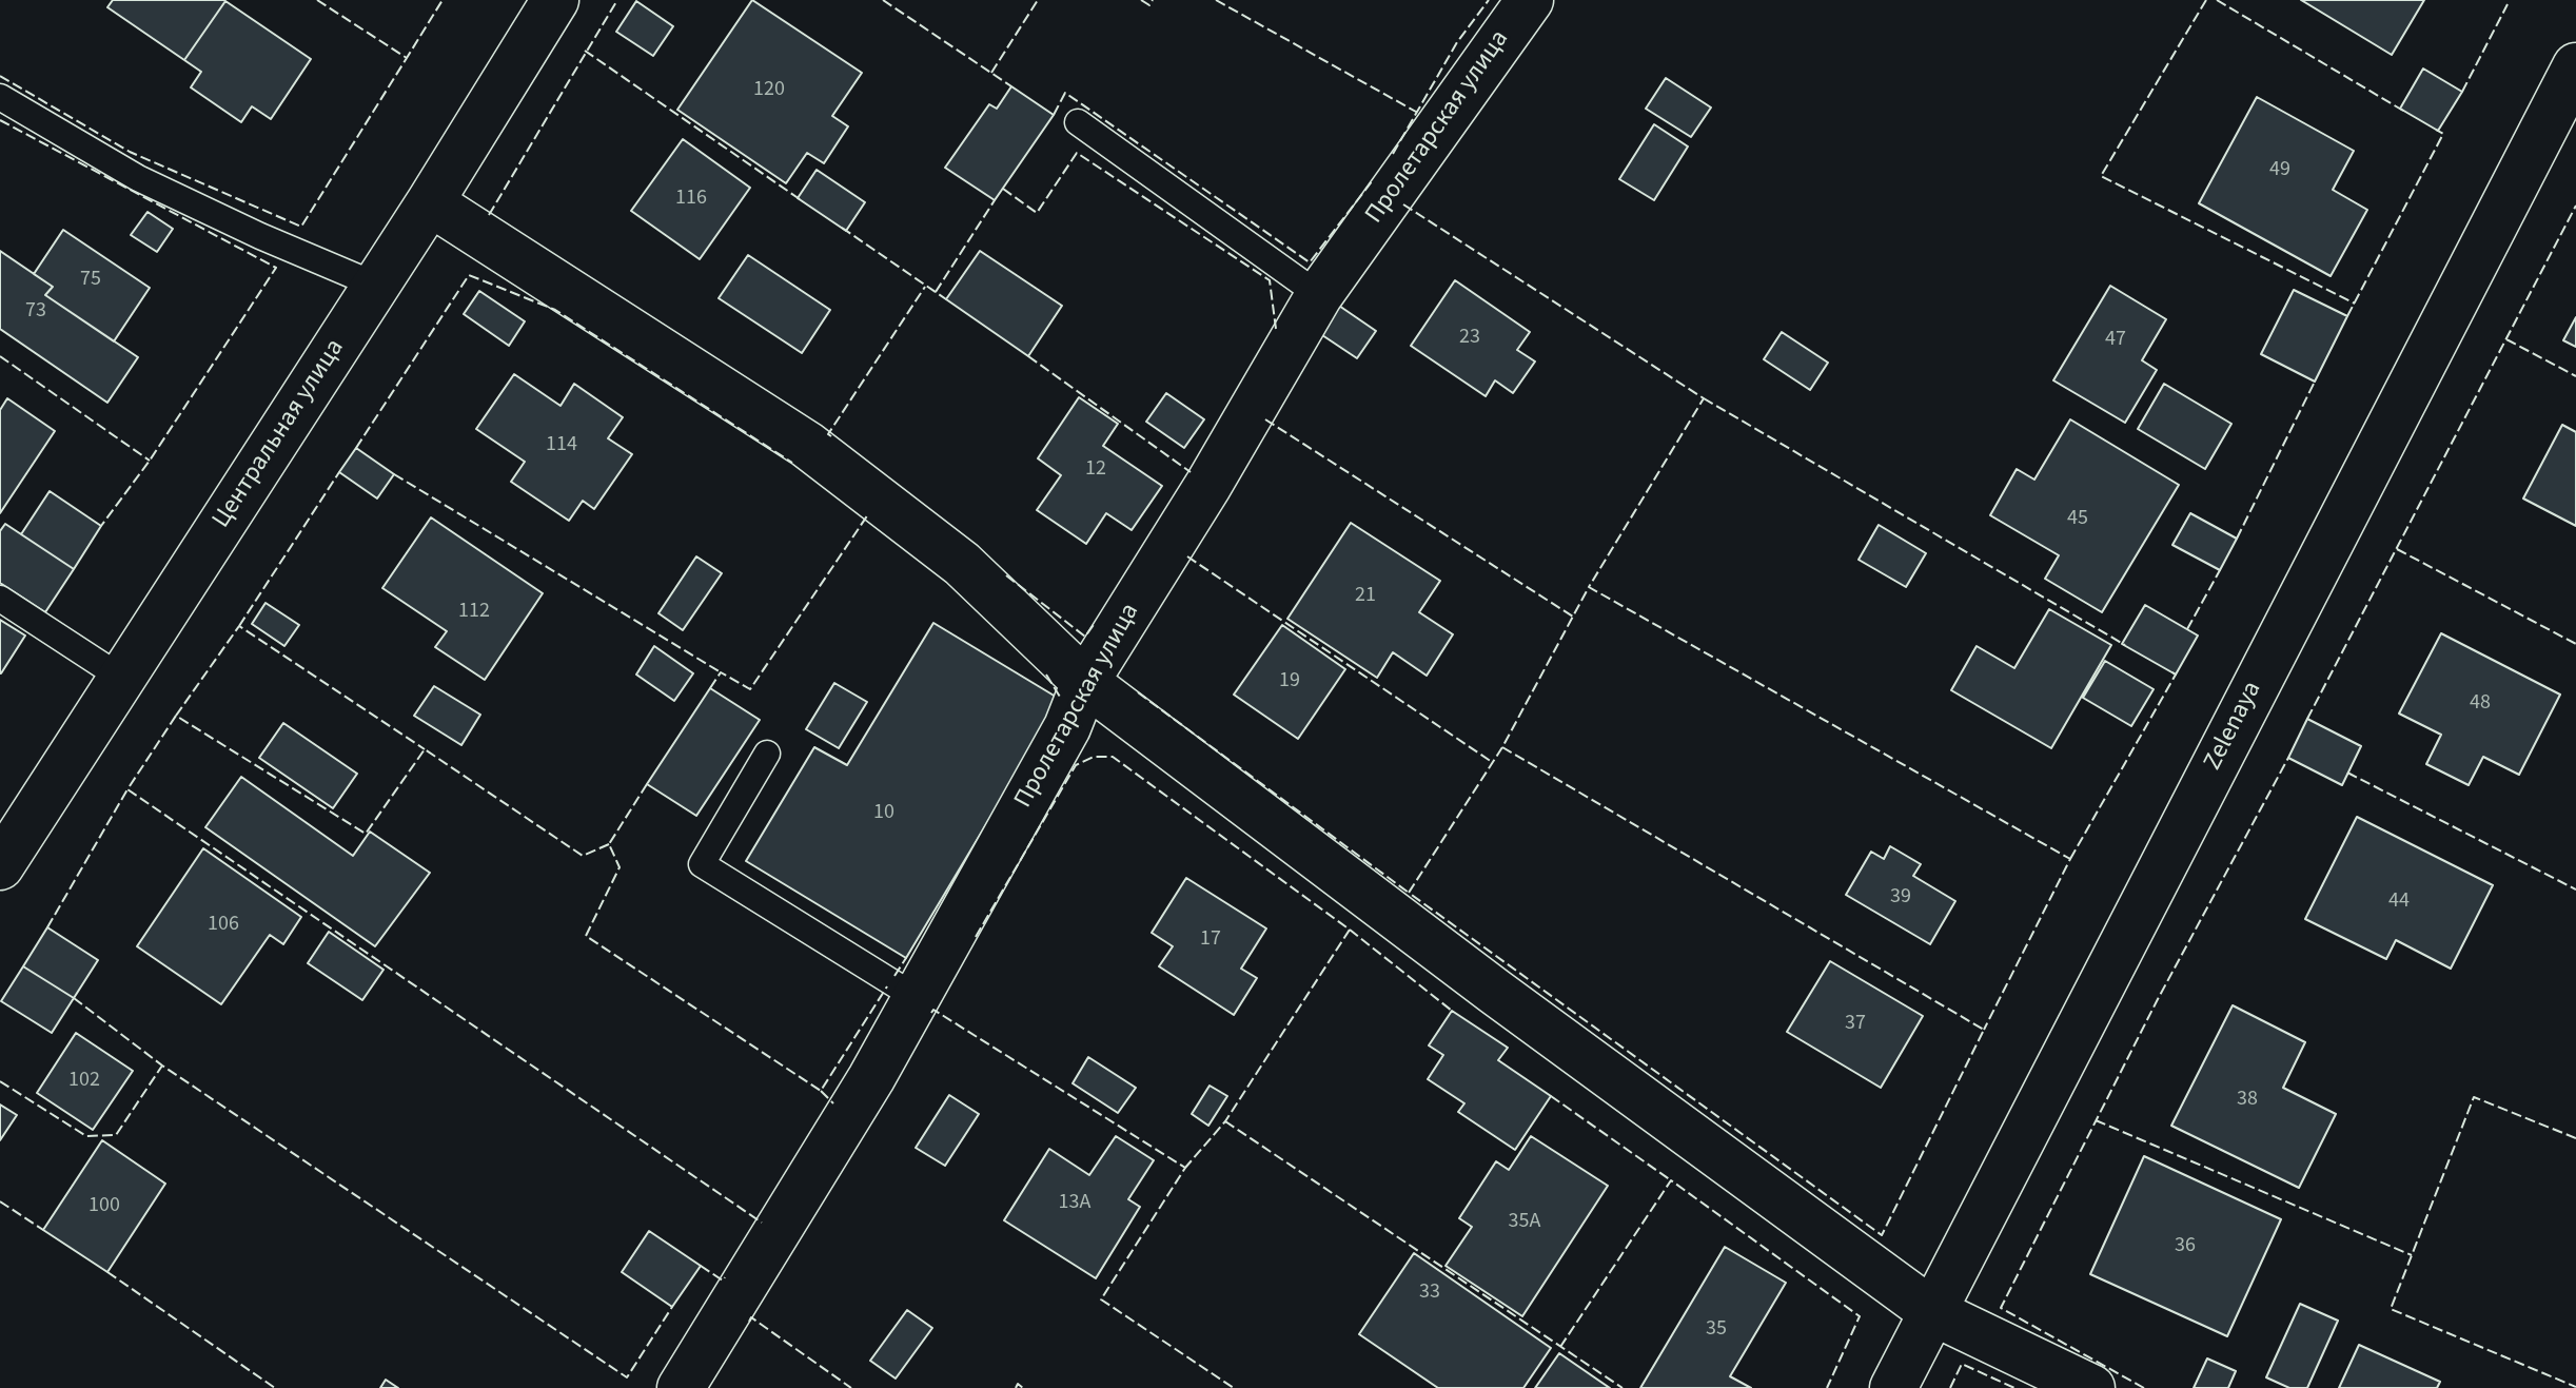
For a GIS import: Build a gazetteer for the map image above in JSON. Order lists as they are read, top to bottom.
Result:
{
  "streets": {
    "street": ["Пролетарская улица", "Центральная улица", "Zelenaya"]
  },
  "house_numbers": [
    "120",
    "49",
    "116",
    "75",
    "73",
    "23",
    "47",
    "114",
    "12",
    "45",
    "21",
    "112",
    "19",
    "48",
    "10",
    "39",
    "44",
    "106",
    "17",
    "37",
    "102",
    "38",
    "13А",
    "100",
    "35А",
    "36",
    "33",
    "35"
  ]
}
